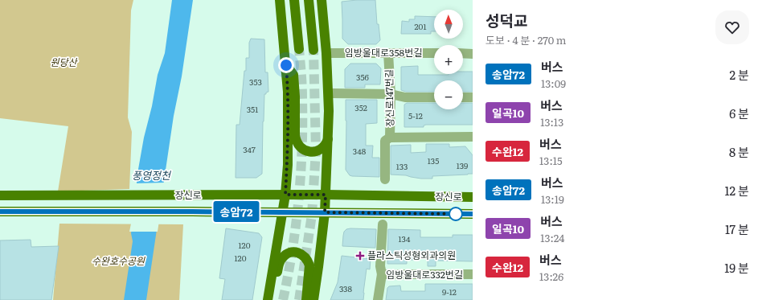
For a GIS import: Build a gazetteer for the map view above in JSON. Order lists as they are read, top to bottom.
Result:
{
  "streets": {
    "main road": ["장신로"],
    "street": ["임방울대로358번길", "장신로147번길", "임방울대로332번길"]
  },
  "crossings": [
    ["임방울대로358번길", "장신로147번길"]
  ],
  "water": ["풍영정천"],
  "parks": ["원당산", "수완호수공원"],
  "places": {
    "health": ["플라스틱성형외과의원"]
  },
  "lines": ["bus line 송암72"],
  "house_numbers": [
    "201",
    "356",
    "353",
    "352",
    "351",
    "5-12",
    "347",
    "348",
    "135",
    "139",
    "133",
    "134",
    "120",
    "120",
    "338",
    "9-12"
  ],
  "north": "top",
  "page": {
    "on_map": "송암72",
    "heading": ["성덕교", "도보 · 4 분 · 270 m"],
    "map_buttons": ["+", "−"],
    "list": [
      {
        "mark": "송암72",
        "name": "버스",
        "note": "13:09",
        "value": "2 분"
      },
      {
        "mark": "일곡10",
        "name": "버스",
        "note": "13:13",
        "value": "6 분"
      },
      {
        "mark": "수완12",
        "name": "버스",
        "note": "13:15",
        "value": "8 분"
      },
      {
        "mark": "송암72",
        "name": "버스",
        "note": "13:19",
        "value": "12 분"
      },
      {
        "mark": "일곡10",
        "name": "버스",
        "note": "13:24",
        "value": "17 분"
      },
      {
        "mark": "수완12",
        "name": "버스",
        "note": "13:26",
        "value": "19 분"
      }
    ]
  }
}
